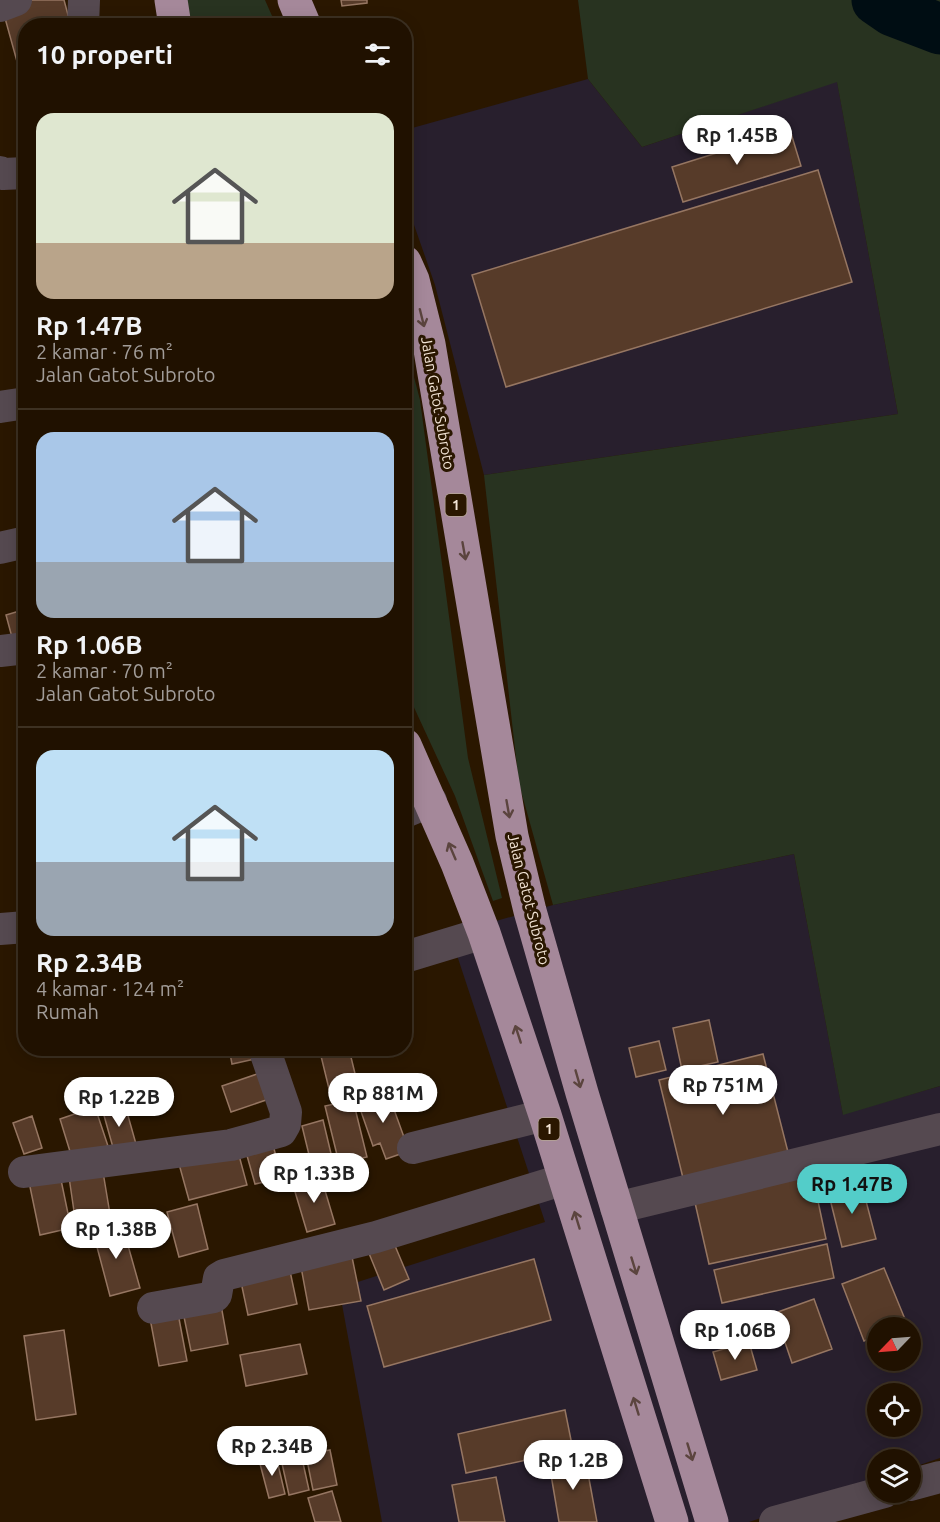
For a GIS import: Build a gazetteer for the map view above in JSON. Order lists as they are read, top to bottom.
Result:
{
  "streets": {
    "highway": ["Jalan Gatot Subroto", "1"]
  },
  "north": "bottom left",
  "page": {
    "heading": "10 properti",
    "list": [
      {
        "name": "Rp 1.47B",
        "note": "2 kamar · 76 m² · Jalan Gatot Subroto"
      },
      {
        "name": "Rp 1.06B",
        "note": "2 kamar · 70 m² · Jalan Gatot Subroto"
      },
      {
        "name": "Rp 2.34B",
        "note": "4 kamar · 124 m² · Rumah"
      }
    ],
    "price": [
      "Rp 1.45B",
      "Rp 751M",
      "Rp 881M",
      "Rp 1.22B",
      "Rp 1.33B",
      "Rp 1.47B",
      "Rp 1.38B",
      "Rp 1.06B",
      "Rp 2.34B",
      "Rp 1.2B"
    ]
  }
}
